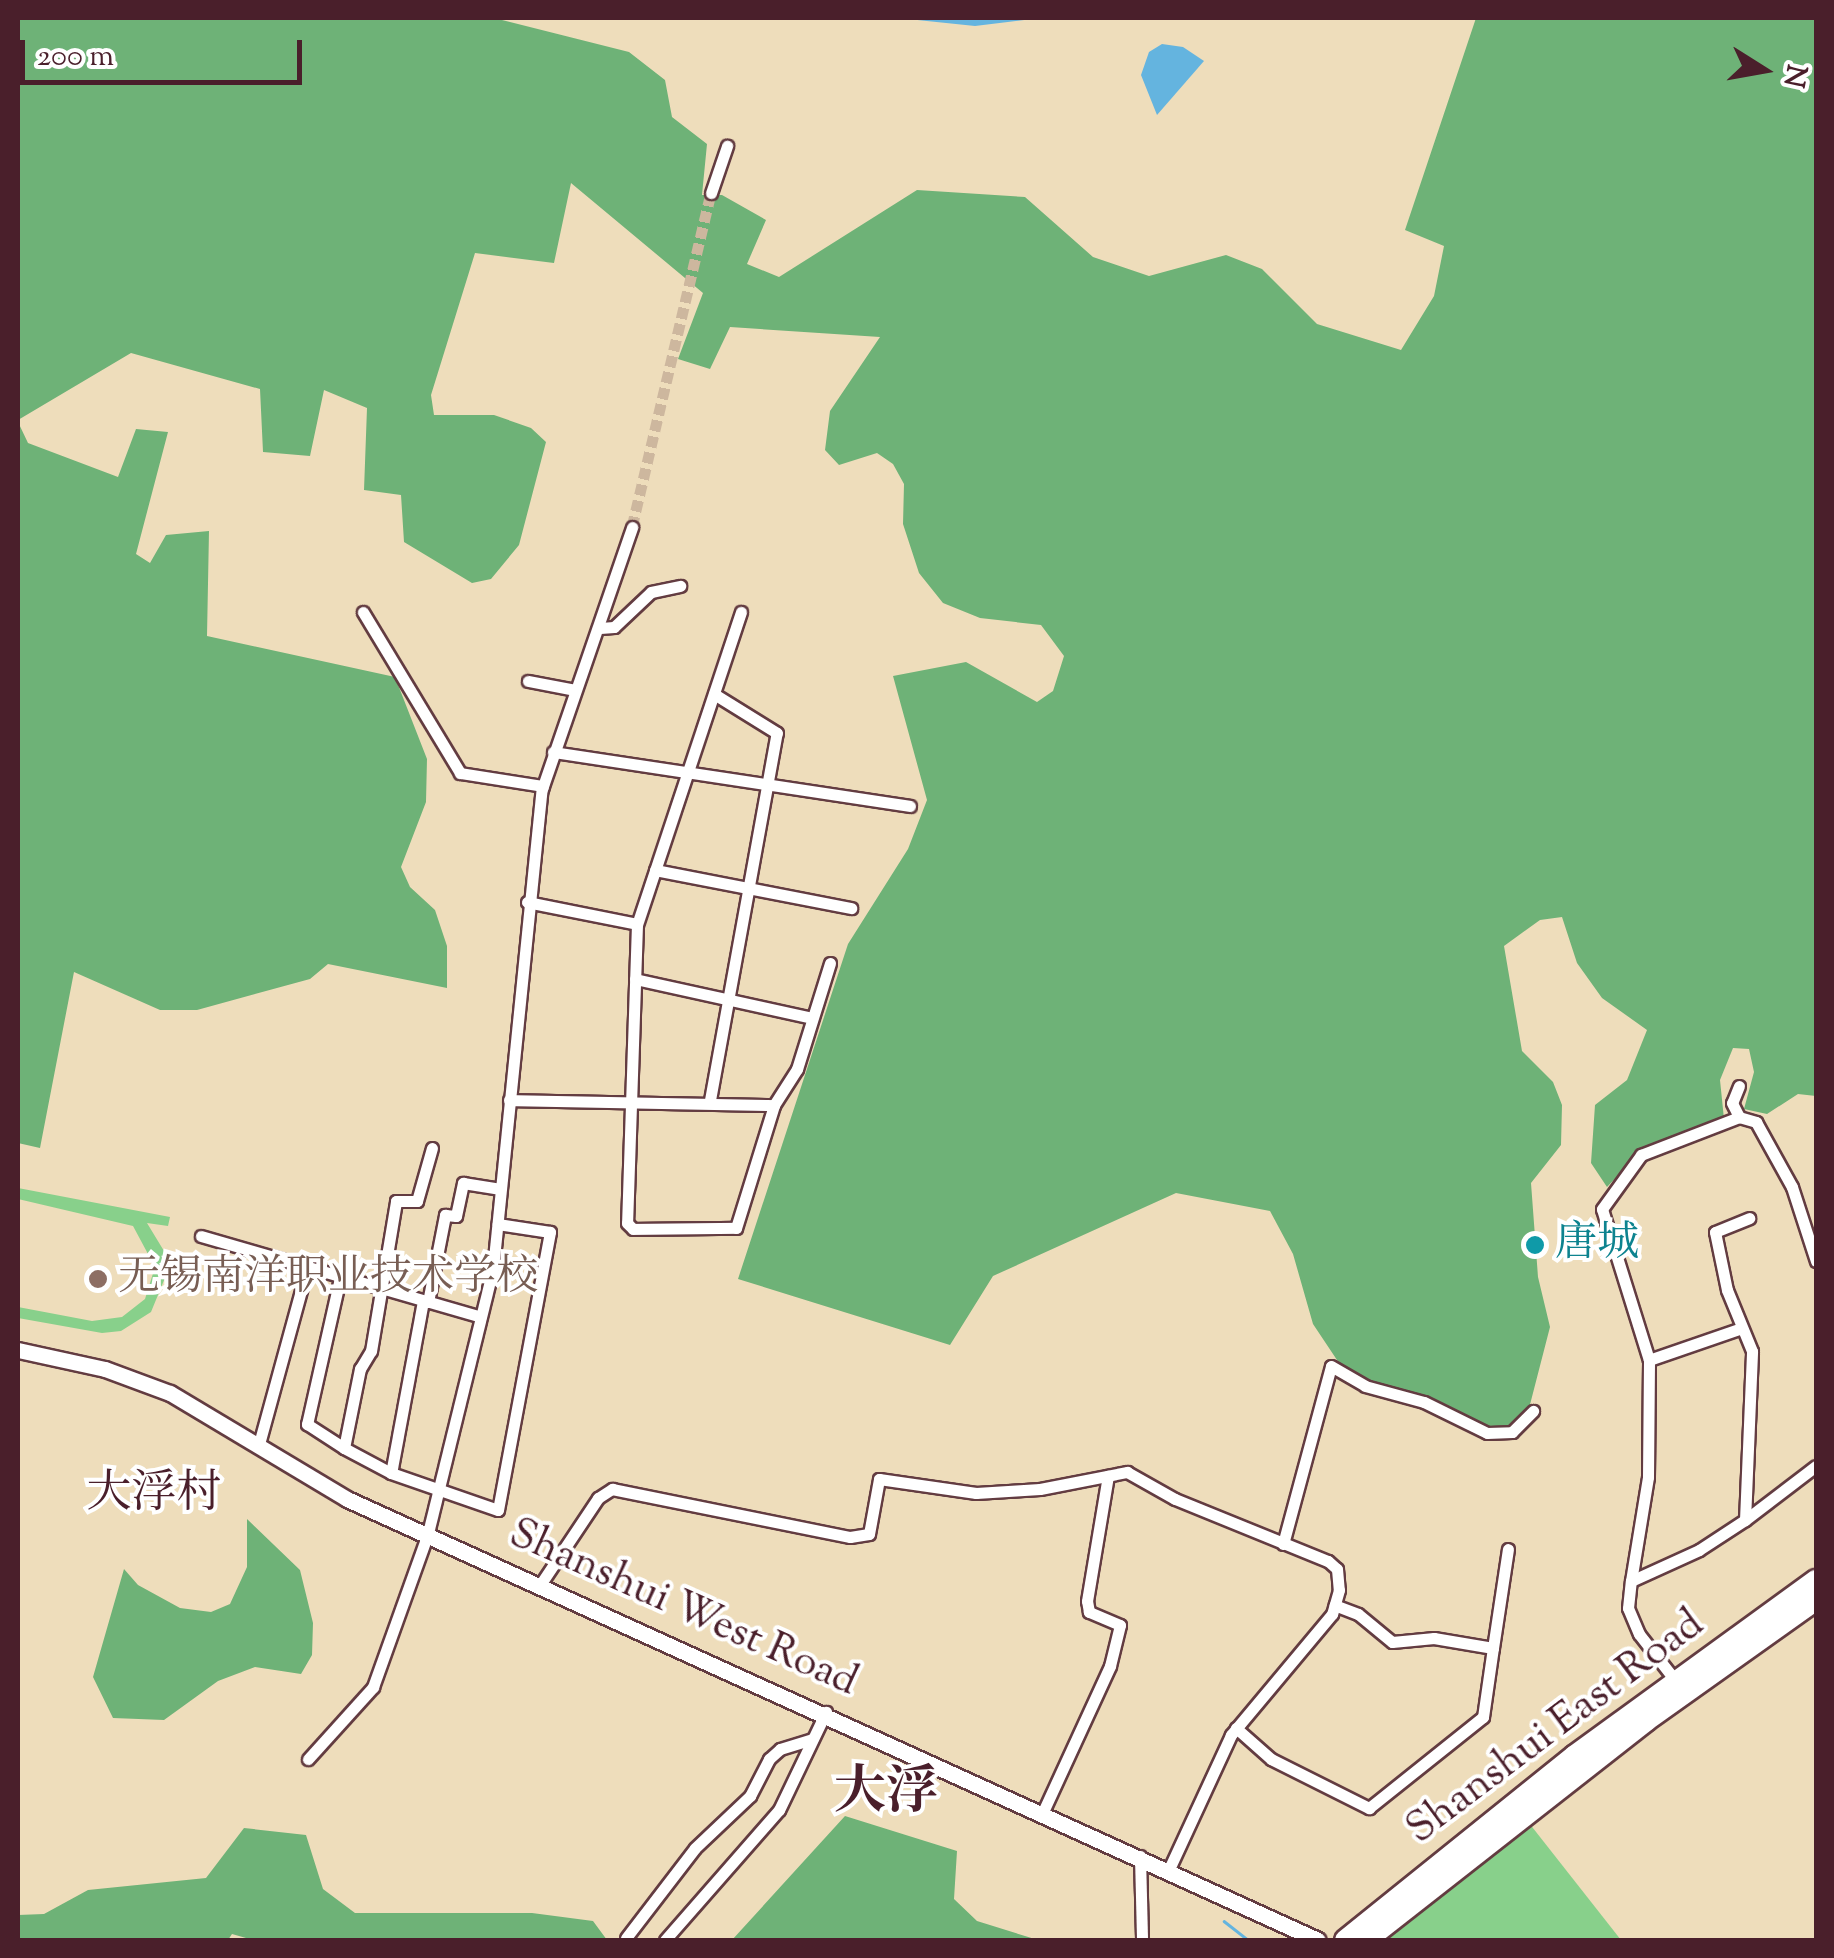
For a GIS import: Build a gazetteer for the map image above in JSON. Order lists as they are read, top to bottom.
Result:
{
  "streets": {
    "highway": ["Shanshui East Road"],
    "street": ["Shanshui West Road"]
  },
  "districts": ["大浮村", "大浮"],
  "places": ["唐城", "无锡南洋职业技术学校"],
  "scale_bar": "200 m",
  "north": "right"
}
